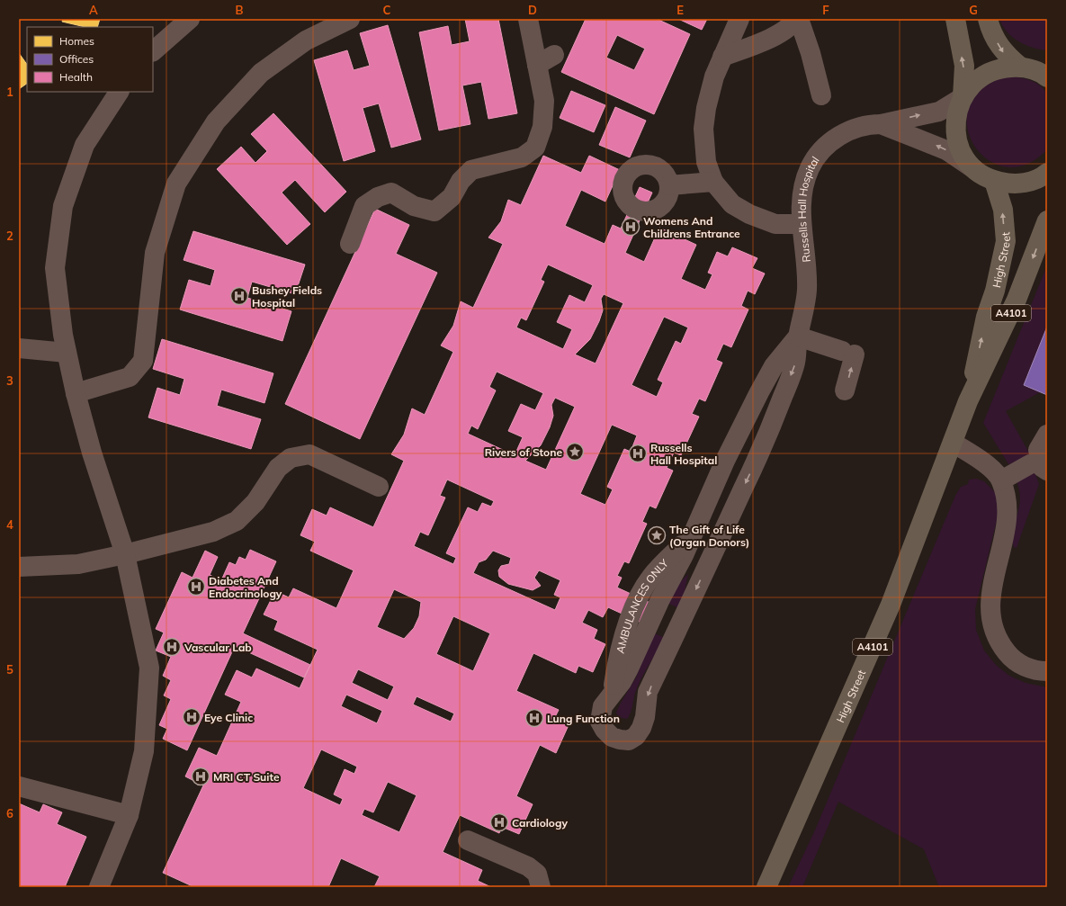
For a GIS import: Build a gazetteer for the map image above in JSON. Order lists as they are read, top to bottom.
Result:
{
  "streets": {
    "main road": ["High Street", "A4101"],
    "street": ["Russells Hall Hospital"]
  },
  "crossings": [
    ["Russells Hall Hospital", "High Street"],
    ["Russells Hall Hospital", "A4101"],
    ["High Street", "A4101"]
  ],
  "places": {
    "hospital": [
      "Womens And Childrens Entrance",
      "Bushey Fields Hospital",
      "Russells Hall Hospital",
      "Diabetes And Endocrinology",
      "Vascular Lab",
      "Eye Clinic",
      "Lung Function",
      "MRI CT Suite",
      "Cardiology"
    ],
    "place": ["Rivers of Stone", "The Gift of Life (Organ Donors)"]
  },
  "legend": ["Homes", "Offices", "Health"],
  "grid": {
    "columns": [
      "A",
      "B",
      "C",
      "D",
      "E",
      "F",
      "G"
    ],
    "rows": [
      "1",
      "2",
      "3",
      "4",
      "5",
      "6"
    ]
  }
}
